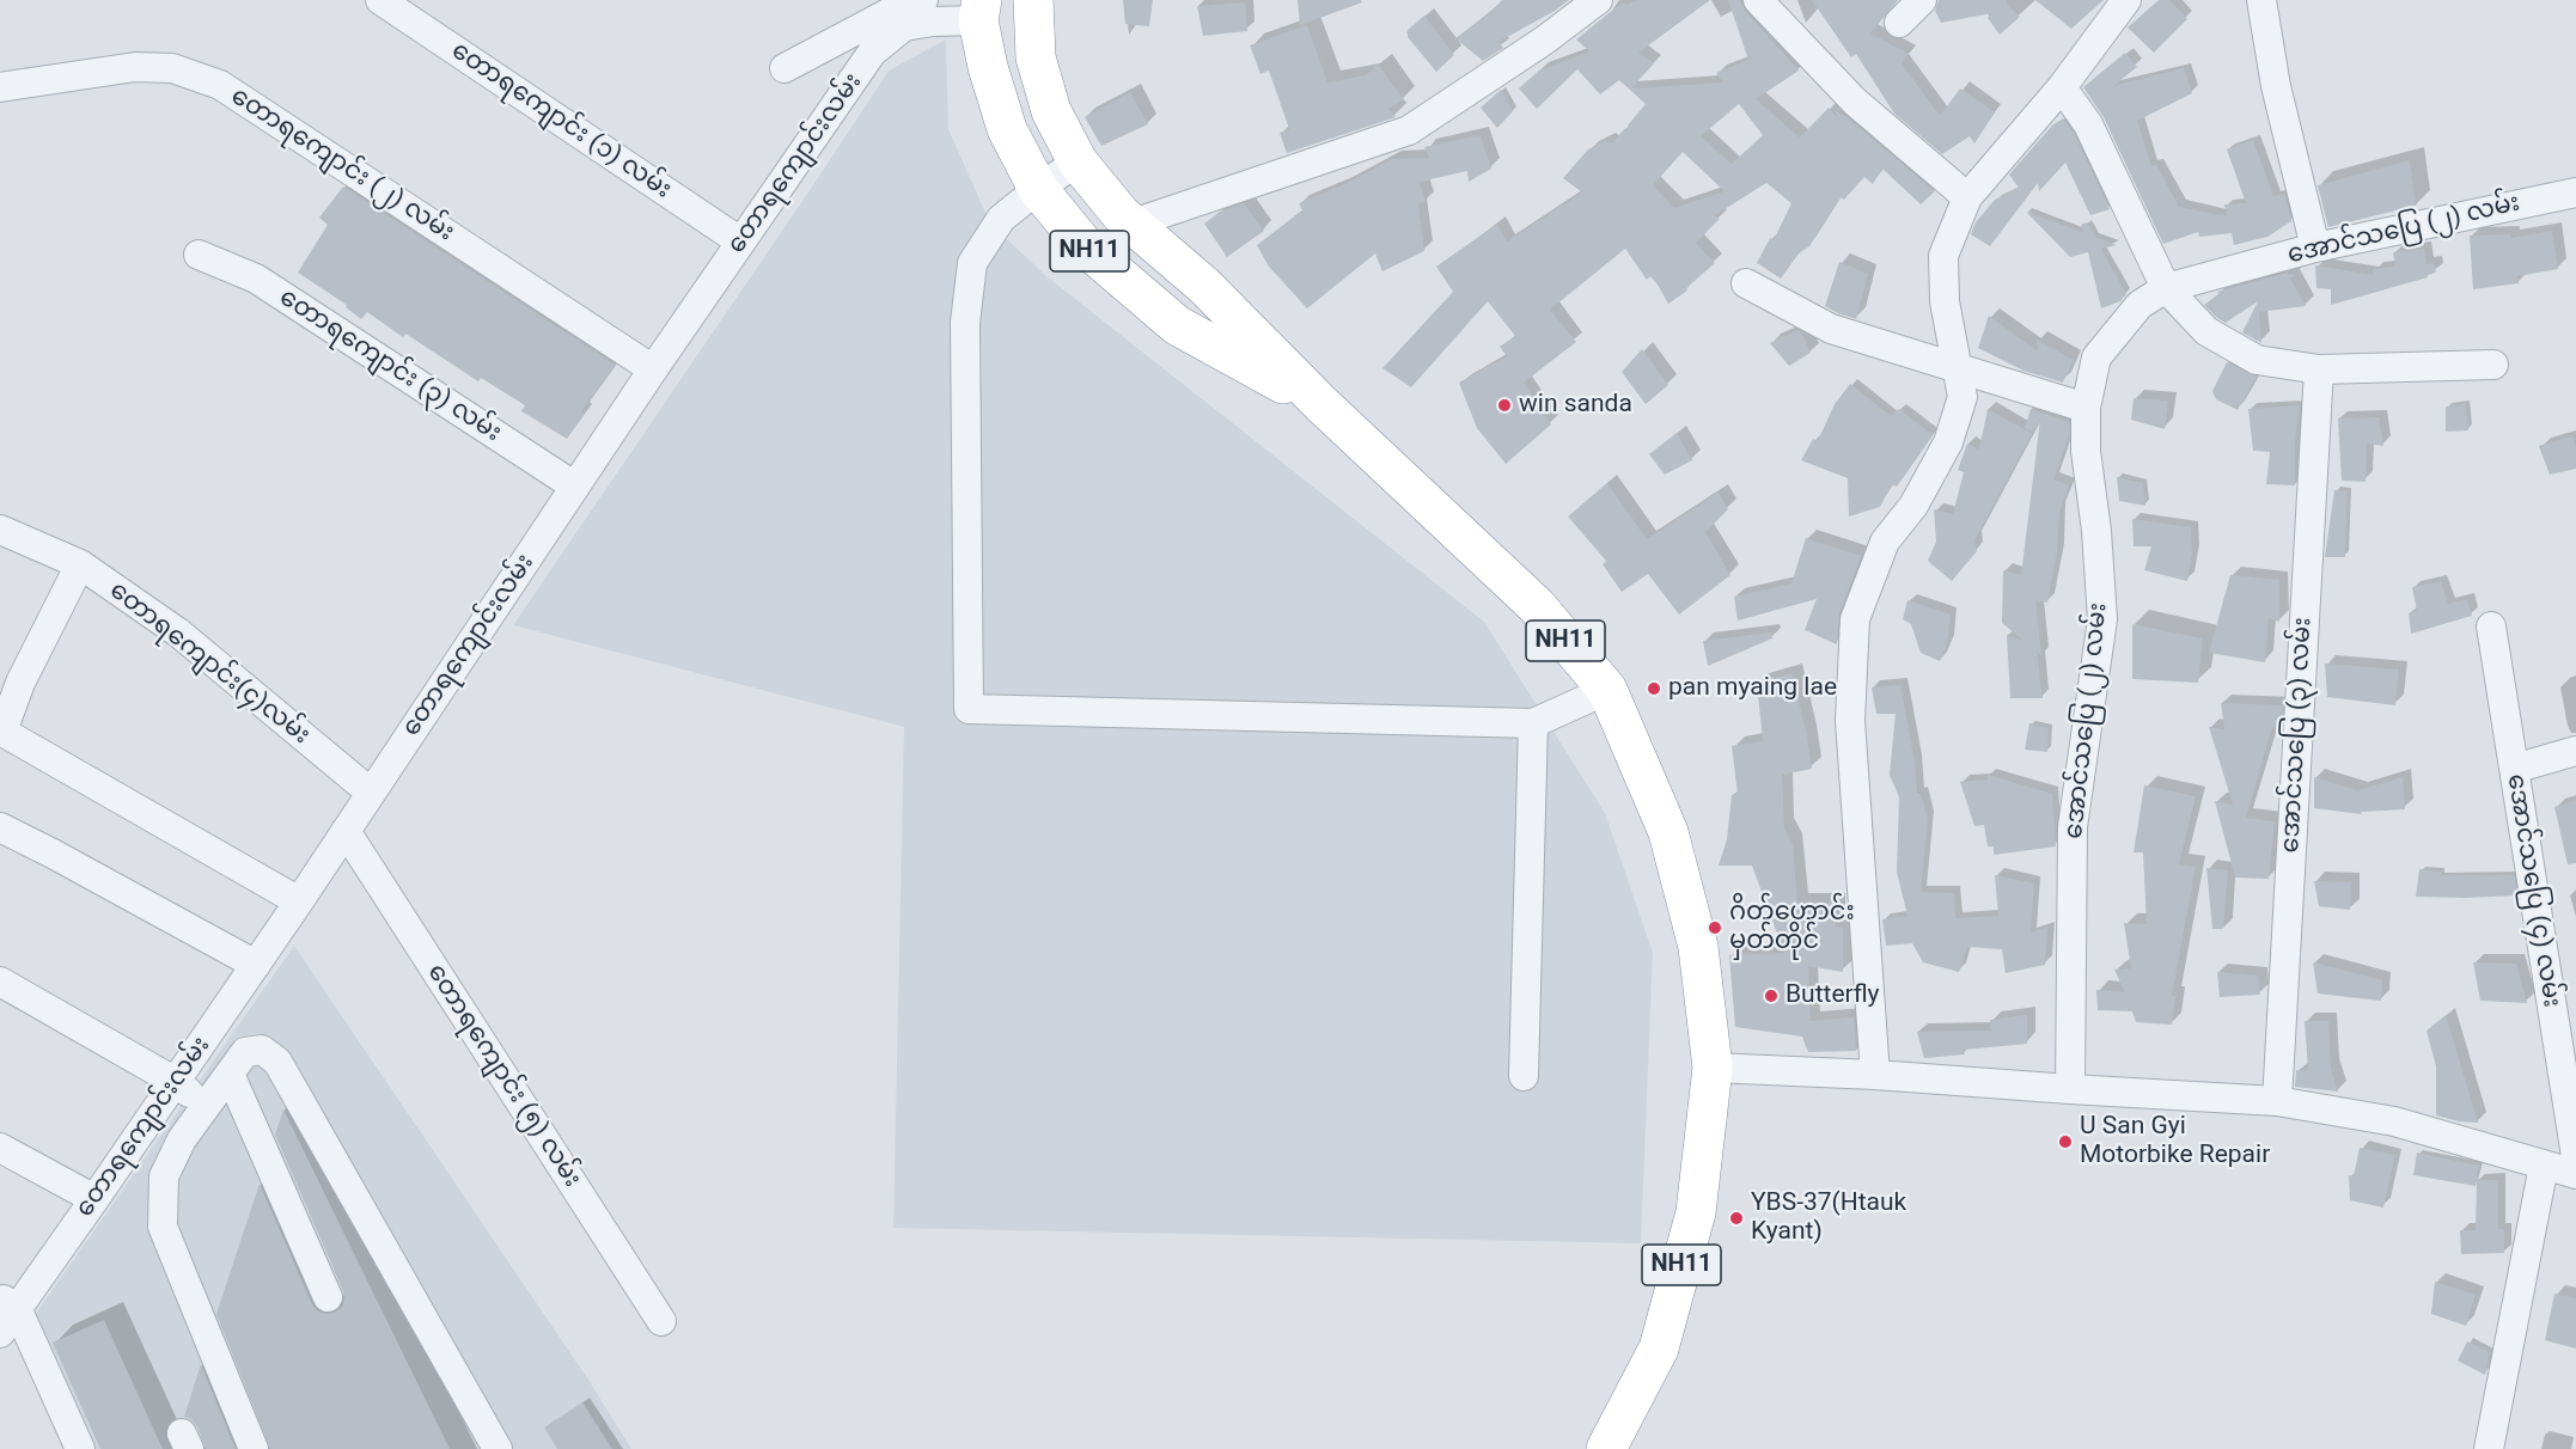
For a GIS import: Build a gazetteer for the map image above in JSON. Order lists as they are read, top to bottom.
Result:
{
  "streets": {
    "highway": ["NH11"],
    "street": [
      "တောရကျောင်း (၁) လမ်း",
      "တောရကျောင်းလမ်း",
      "တောရကျောင်း (၂) လမ်း",
      "အောင်သပြေ (၂) လမ်း",
      "တောရကျောင်း (၃) လမ်း",
      "တောရကျောင်း(၄)လမ်း",
      "အောင်သပြေ (၃) လမ်း",
      "အောင်သပြေ (၄) လမ်း",
      "တောရကျောင်း (၅) လမ်း"
    ]
  },
  "crossings": [
    ["တောရကျောင်း (၁) လမ်း", "တောရကျောင်းလမ်း"],
    ["တောရကျောင်းလမ်း", "တောရကျောင်း (၂) လမ်း"],
    ["တောရကျောင်းလမ်း", "NH11"],
    ["တောရကျောင်းလမ်း", "တောရကျောင်း (၃) လမ်း"],
    ["တောရကျောင်းလမ်း", "တောရကျောင်း(၄)လမ်း"],
    ["တောရကျောင်းလမ်း", "တောရကျောင်း (၅) လမ်း"]
  ],
  "places": [
    "win sanda",
    "pan myaing lae",
    "ဂိတ်ဟောင်း မှတ်တိုင်",
    "Butterfly",
    "U San Gyi Motorbike Repair",
    "YBS-37(Htauk Kyant)"
  ]
}
